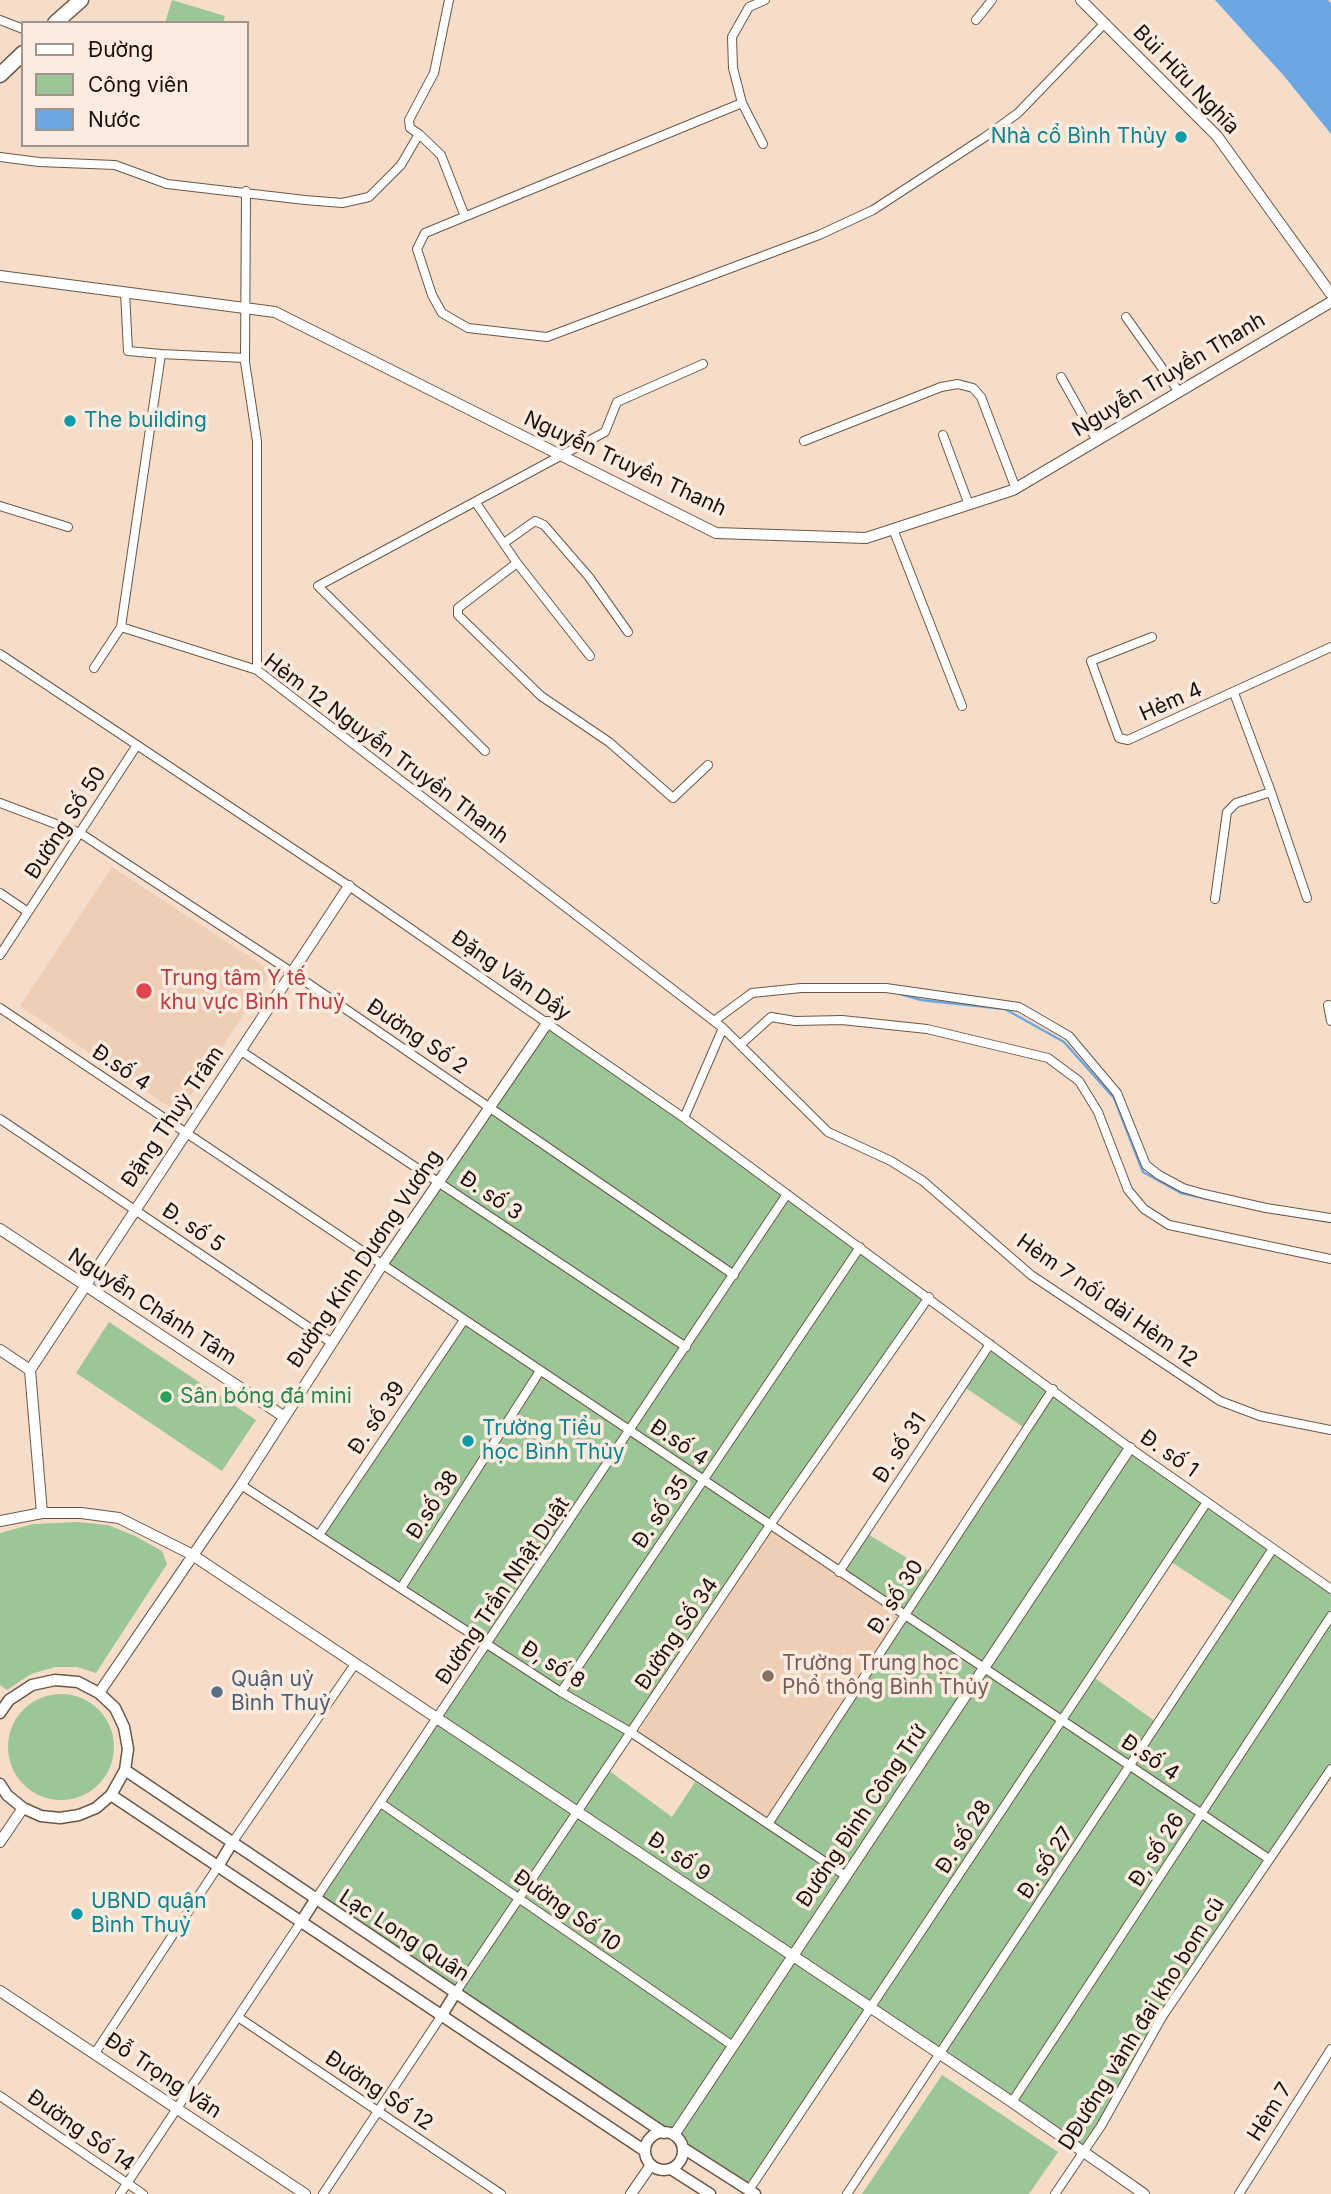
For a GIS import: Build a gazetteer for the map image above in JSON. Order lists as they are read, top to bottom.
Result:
{
  "streets": {
    "main road": ["Lạc Long Quân"],
    "street": [
      "Bùi Hữu Nghĩa",
      "Nguyễn Truyền Thanh",
      "Hẻm 4",
      "Hẻm 12 Nguyễn Truyền Thanh",
      "Đường Số 50",
      "Đặng Văn Dầy",
      "Đường Số 2",
      "Đ.số 4",
      "Đặng Thuỳ Trâm",
      "Đ. số 3",
      "Đ. số 5",
      "Đường Kinh Dương Vương",
      "Hẻm 7 nối dài Hẻm 12",
      "Nguyễn Chánh Tâm",
      "Đ. số 39",
      "Đ. số 31",
      "Đ. số 1",
      "Đ.số 38",
      "Đ. số 35",
      "Đường Trần Nhật Duật",
      "Đ. số 30",
      "Đường Số 34",
      "Đ, số 8",
      "Đường Đinh Công Trứ",
      "Đ. số 28",
      "Đ, số 26",
      "Đ. số 9",
      "Đ. số 27",
      "Đường Số 10",
      "DĐường vành đai kho bom cũ",
      "Đỗ Trọng Văn",
      "Đường Số 12",
      "Hẻm 7",
      "Đường Số 14"
    ]
  },
  "crossings": [
    ["Hẻm 12 Nguyễn Truyền Thanh", "Hẻm 7 nối dài Hẻm 12"],
    ["Đường Số 50", "Đặng Văn Dầy"],
    ["Đường Số 50", "Đường Số 2"],
    ["Đặng Văn Dầy", "Đặng Thuỳ Trâm"],
    ["Đặng Văn Dầy", "Đường Kinh Dương Vương"],
    ["Đặng Văn Dầy", "Đ. số 31"],
    ["Đặng Văn Dầy", "Đ. số 1"],
    ["Đặng Văn Dầy", "Đ. số 35"],
    ["Đặng Văn Dầy", "Đường Trần Nhật Duật"],
    ["Đặng Văn Dầy", "Đường Số 34"],
    ["Đường Số 2", "Đặng Thuỳ Trâm"],
    ["Đường Số 2", "Đường Kinh Dương Vương"],
    ["Đường Số 2", "Đường Trần Nhật Duật"],
    ["Đ.số 4", "Đặng Thuỳ Trâm"],
    ["Đ.số 4", "Đường Kinh Dương Vương"],
    ["Đ.số 4", "Đ. số 39"],
    ["Đ.số 4", "Đ. số 31"],
    ["Đ.số 4", "Đ.số 38"],
    ["Đ.số 4", "Đ. số 35"],
    ["Đ.số 4", "Đường Trần Nhật Duật"],
    ["Đ.số 4", "Đ. số 30"],
    ["Đ.số 4", "Đường Số 34"],
    ["Đ.số 4", "Đường Đinh Công Trứ"],
    ["Đ.số 4", "Đ. số 28"],
    ["Đ.số 4", "Đ, số 26"],
    ["Đ.số 4", "Đ. số 27"],
    ["Đ.số 4", "DĐường vành đai kho bom cũ"],
    ["Đặng Thuỳ Trâm", "Đ. số 3"],
    ["Đặng Thuỳ Trâm", "Đ. số 5"],
    ["Đặng Thuỳ Trâm", "Nguyễn Chánh Tâm"],
    ["Đ. số 3", "Đường Kinh Dương Vương"],
    ["Đ. số 3", "Đường Trần Nhật Duật"],
    ["Đ. số 5", "Đường Kinh Dương Vương"],
    ["Đường Kinh Dương Vương", "Nguyễn Chánh Tâm"],
    ["Đường Kinh Dương Vương", "Đ, số 8"],
    ["Đường Kinh Dương Vương", "Đ. số 9"],
    ["Đ. số 39", "Đ, số 8"],
    ["Đ. số 31", "Đ. số 1"],
    ["Đ. số 1", "Đ. số 30"],
    ["Đ. số 1", "Đường Đinh Công Trứ"],
    ["Đ. số 1", "Đ. số 28"],
    ["Đ. số 1", "Đ. số 27"],
    ["Đ.số 38", "Đ, số 8"],
    ["Đ. số 35", "Đ, số 8"],
    ["Đường Trần Nhật Duật", "Đ, số 8"],
    ["Đường Trần Nhật Duật", "Đ. số 9"],
    ["Đường Trần Nhật Duật", "Đường Số 10"],
    ["Đường Trần Nhật Duật", "Lạc Long Quân"],
    ["Đ. số 30", "Đ, số 8"],
    ["Đường Số 34", "Đ, số 8"],
    ["Đường Số 34", "Đ. số 9"],
    ["Đường Số 34", "Đường Số 10"],
    ["Đường Số 34", "Lạc Long Quân"],
    ["Đ, số 8", "Đường Đinh Công Trứ"],
    ["Đường Đinh Công Trứ", "Đ. số 9"],
    ["Đường Đinh Công Trứ", "Đường Số 10"],
    ["Đường Đinh Công Trứ", "Lạc Long Quân"],
    ["Đ. số 28", "Đ. số 9"],
    ["Đ, số 26", "Đ. số 9"],
    ["Đ. số 9", "Đ. số 27"],
    ["Đ. số 9", "DĐường vành đai kho bom cũ"]
  ],
  "places": [
    "Nhà cổ Bình Thủy",
    "The building",
    "Trung tâm Y tế khu vực Bình Thuỷ",
    "Sân bóng đá mini",
    "Trường Tiểu học Bình Thủy",
    "Trường Trung học Phổ thông Bình Thủy",
    "Quận uỷ Bình Thuỷ",
    "UBND quận Bình Thuỷ"
  ],
  "legend": ["Đường", "Công viên", "Nước"]
}
